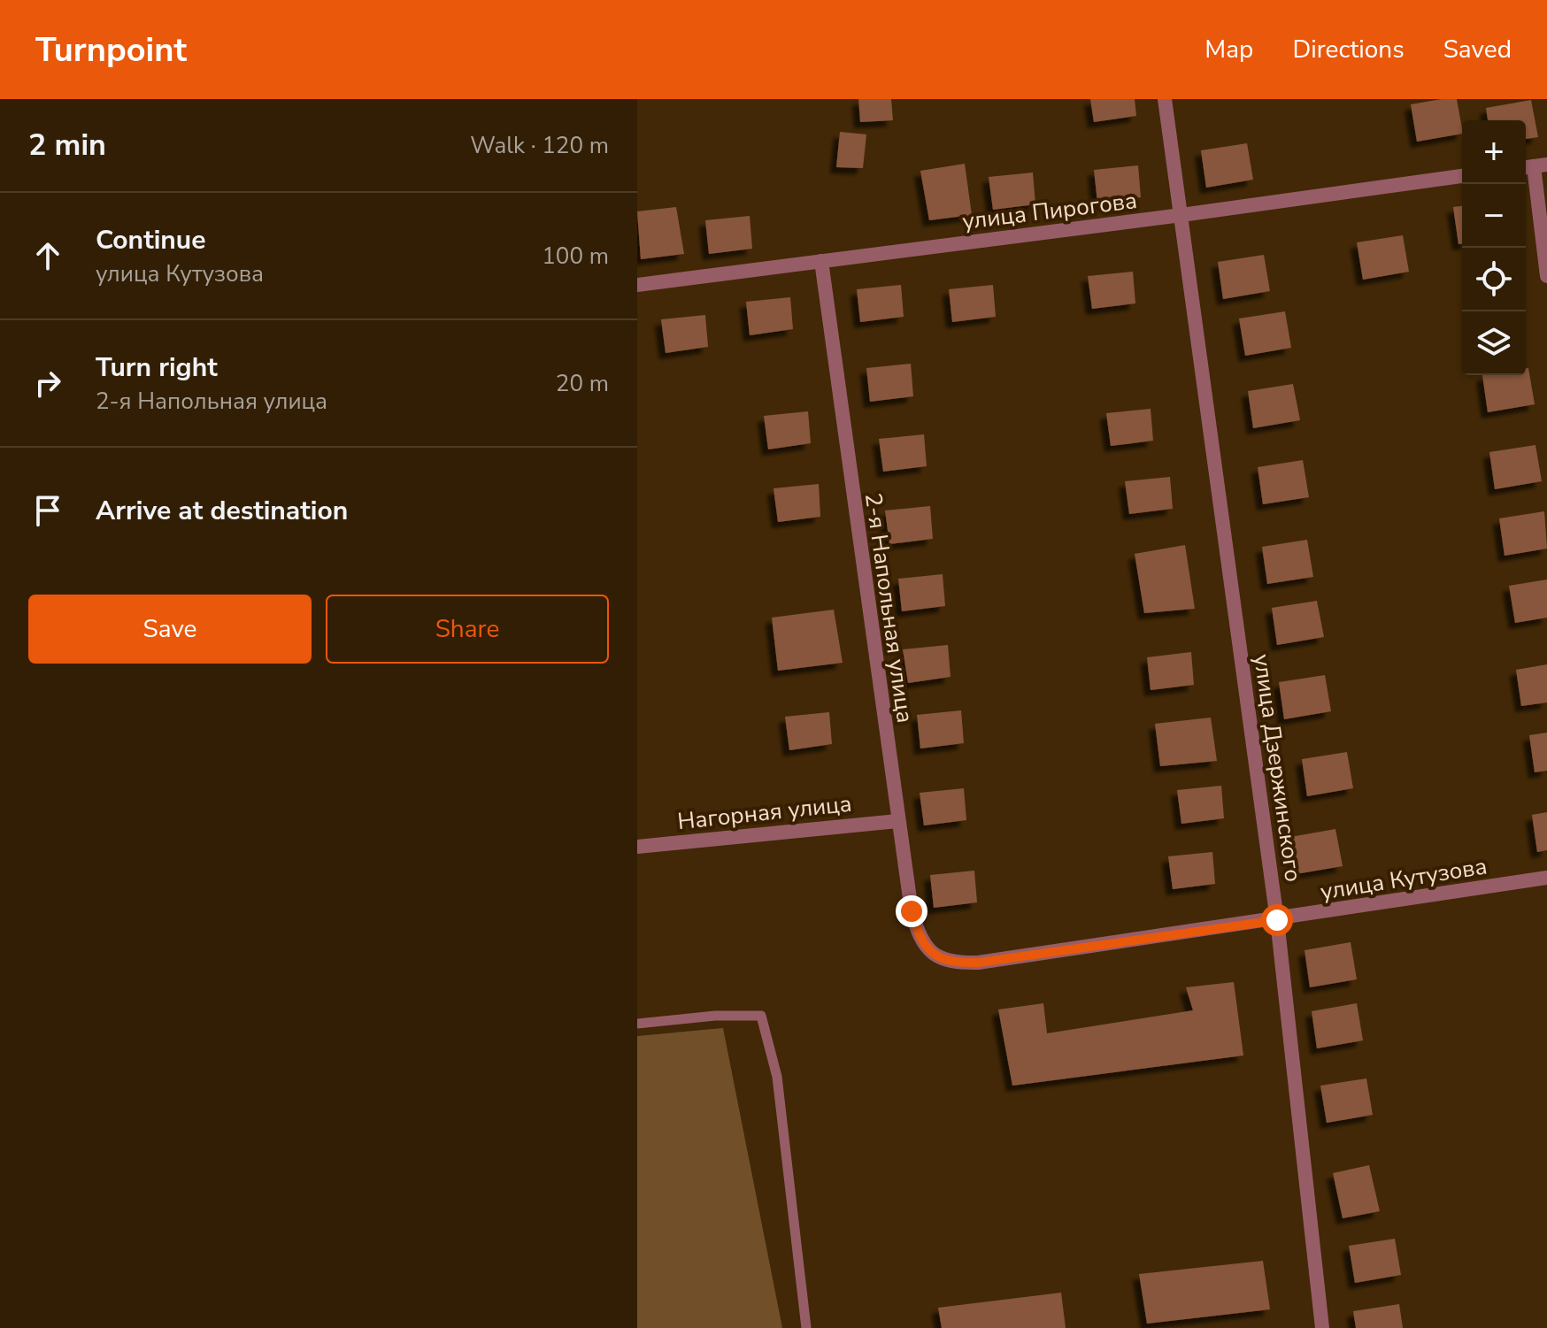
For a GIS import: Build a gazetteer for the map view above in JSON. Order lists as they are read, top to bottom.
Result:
{
  "streets": {
    "street": [
      "улица Пирогова",
      "2-я Напольная улица",
      "улица Дзержинского",
      "Нагорная улица",
      "улица Кутузова"
    ]
  },
  "crossings": [
    ["улица Пирогова", "2-я Напольная улица"],
    ["улица Пирогова", "улица Дзержинского"],
    ["2-я Напольная улица", "Нагорная улица"],
    ["2-я Напольная улица", "улица Кутузова"],
    ["улица Дзержинского", "улица Кутузова"]
  ],
  "page": {
    "header": "Turnpoint",
    "nav": ["Map", "Directions", "Saved"],
    "heading": ["2 min", "Walk · 120 m"],
    "map_buttons": ["+", "−"],
    "list": [
      ["Continue", "улица Кутузова", "100 m"],
      ["Turn right", "2-я Напольная улица", "20 m"],
      "Arrive at destination"
    ],
    "buttons": ["Save", "Share"]
  }
}
